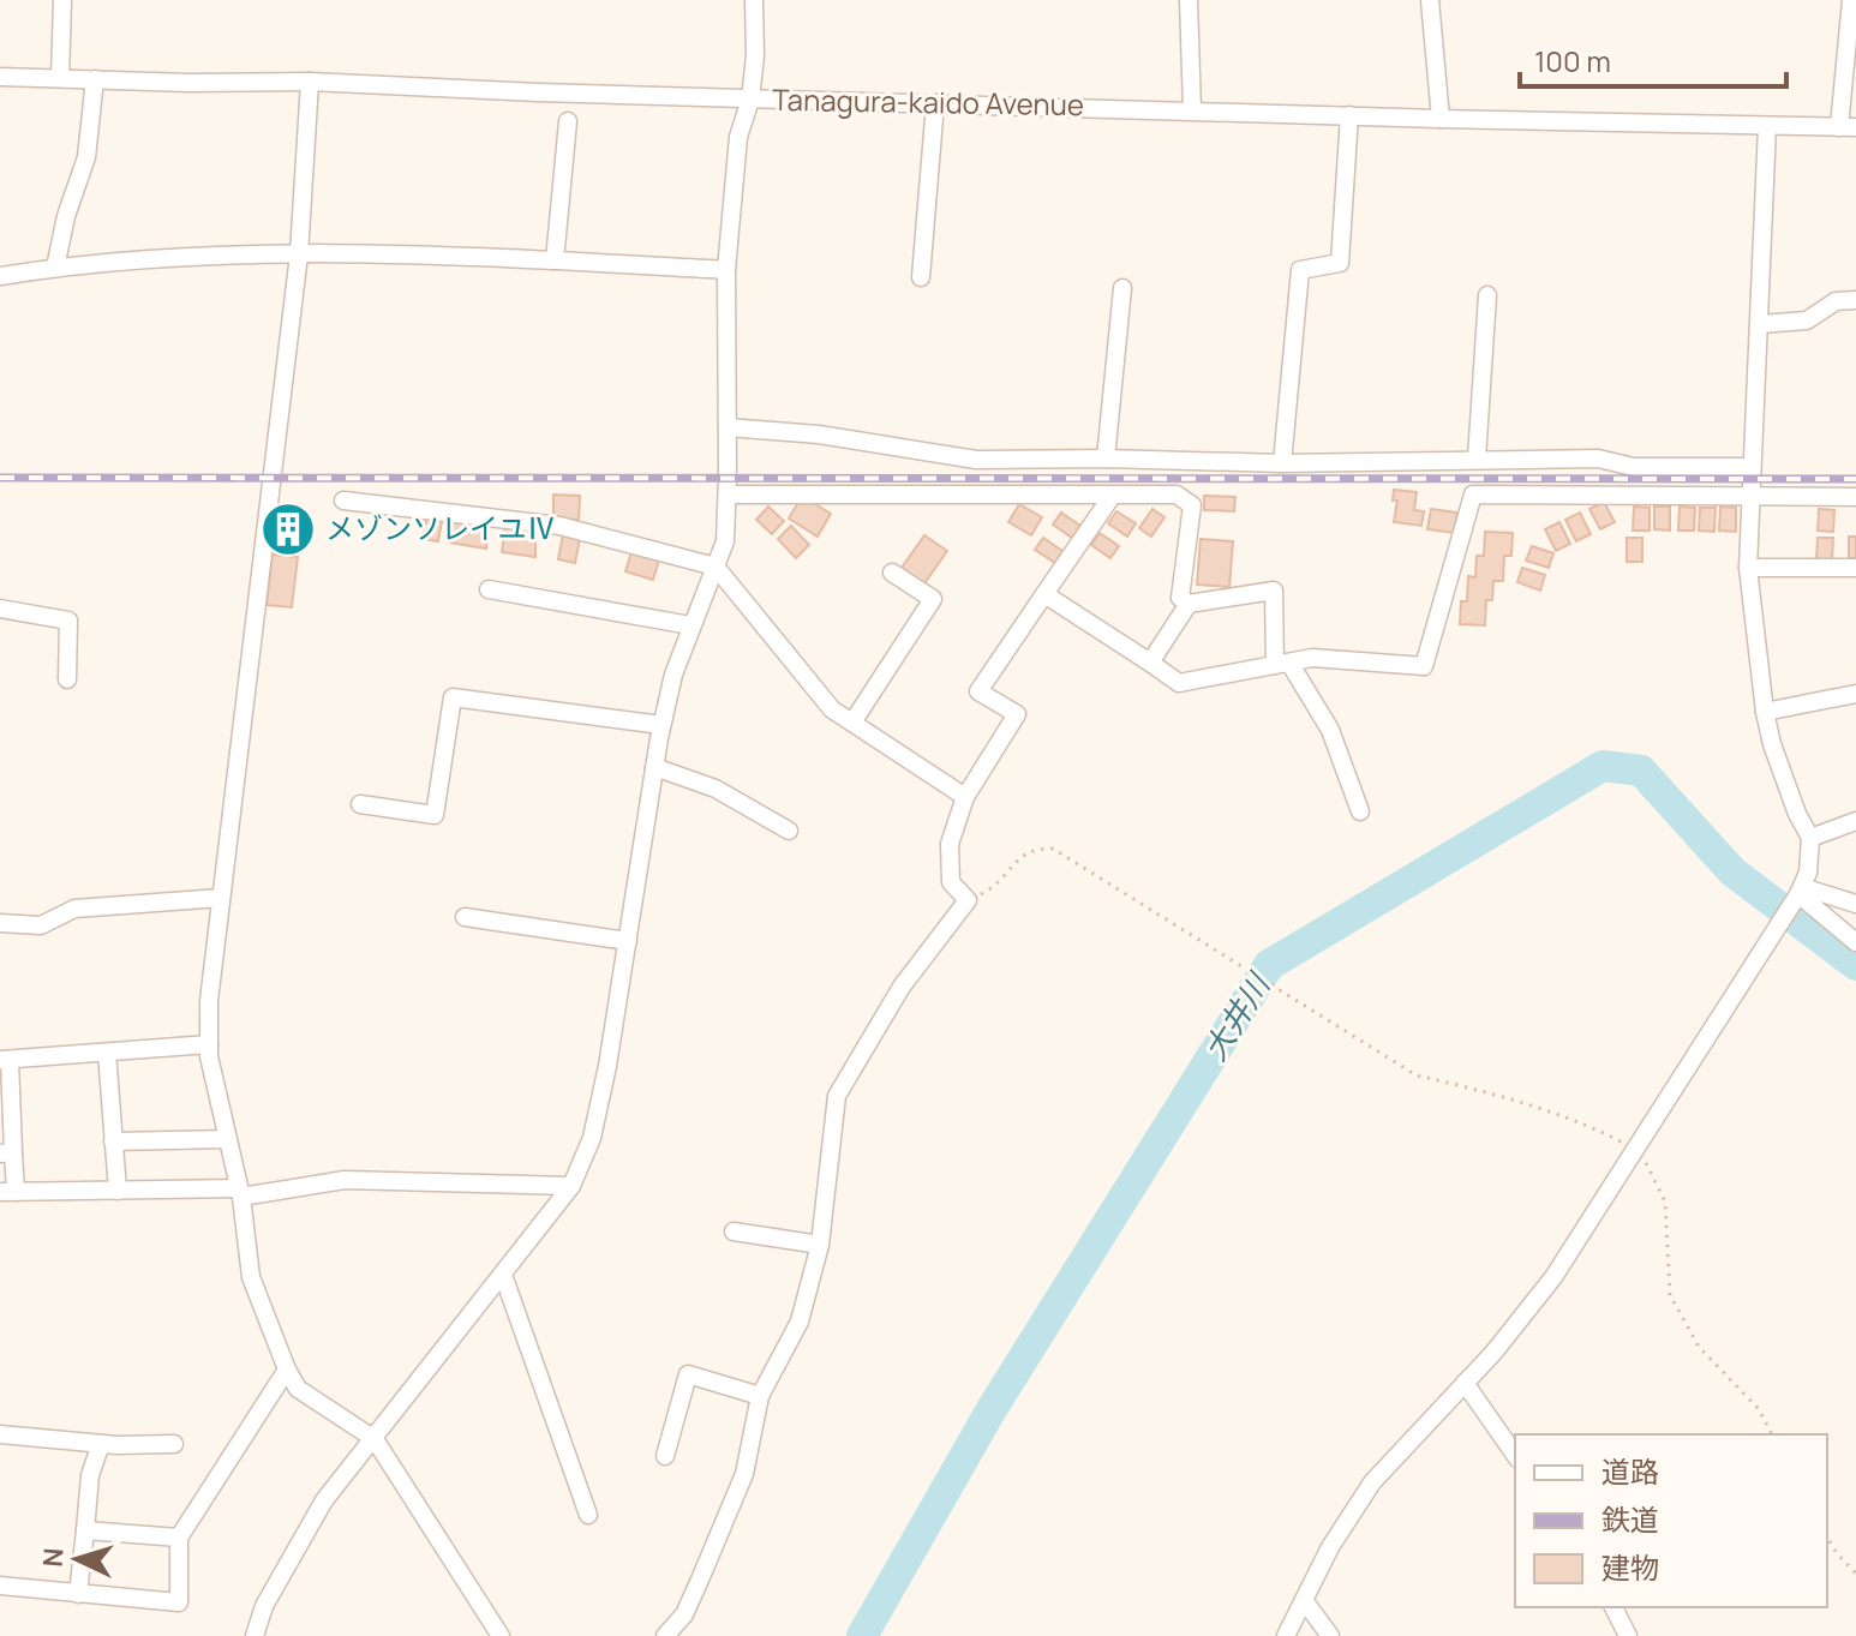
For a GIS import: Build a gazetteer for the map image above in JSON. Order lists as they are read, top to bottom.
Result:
{
  "streets": {
    "street": ["Tanagura-kaido Avenue"]
  },
  "water": ["大井川"],
  "places": {
    "building": ["メゾンソレイユⅣ"]
  },
  "legend": ["道路", "鉄道", "建物"],
  "scale_bar": "100 m",
  "north": "left"
}
